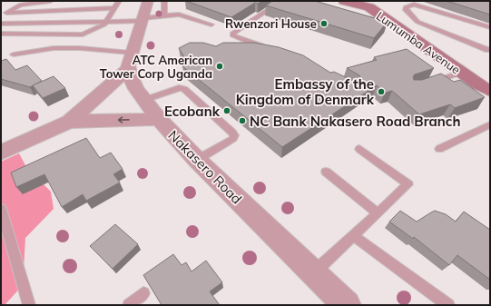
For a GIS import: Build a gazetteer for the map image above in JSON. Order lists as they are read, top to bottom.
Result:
{
  "streets": {
    "main road": ["Lumumba Avenue"],
    "street": ["Nakasero Road"]
  },
  "places": [
    "Rwenzori House",
    "ATC American Tower Corp Uganda",
    "Embassy of the Kingdom of Denmark",
    "Ecobank",
    "NC Bank Nakasero Road Branch"
  ]
}
